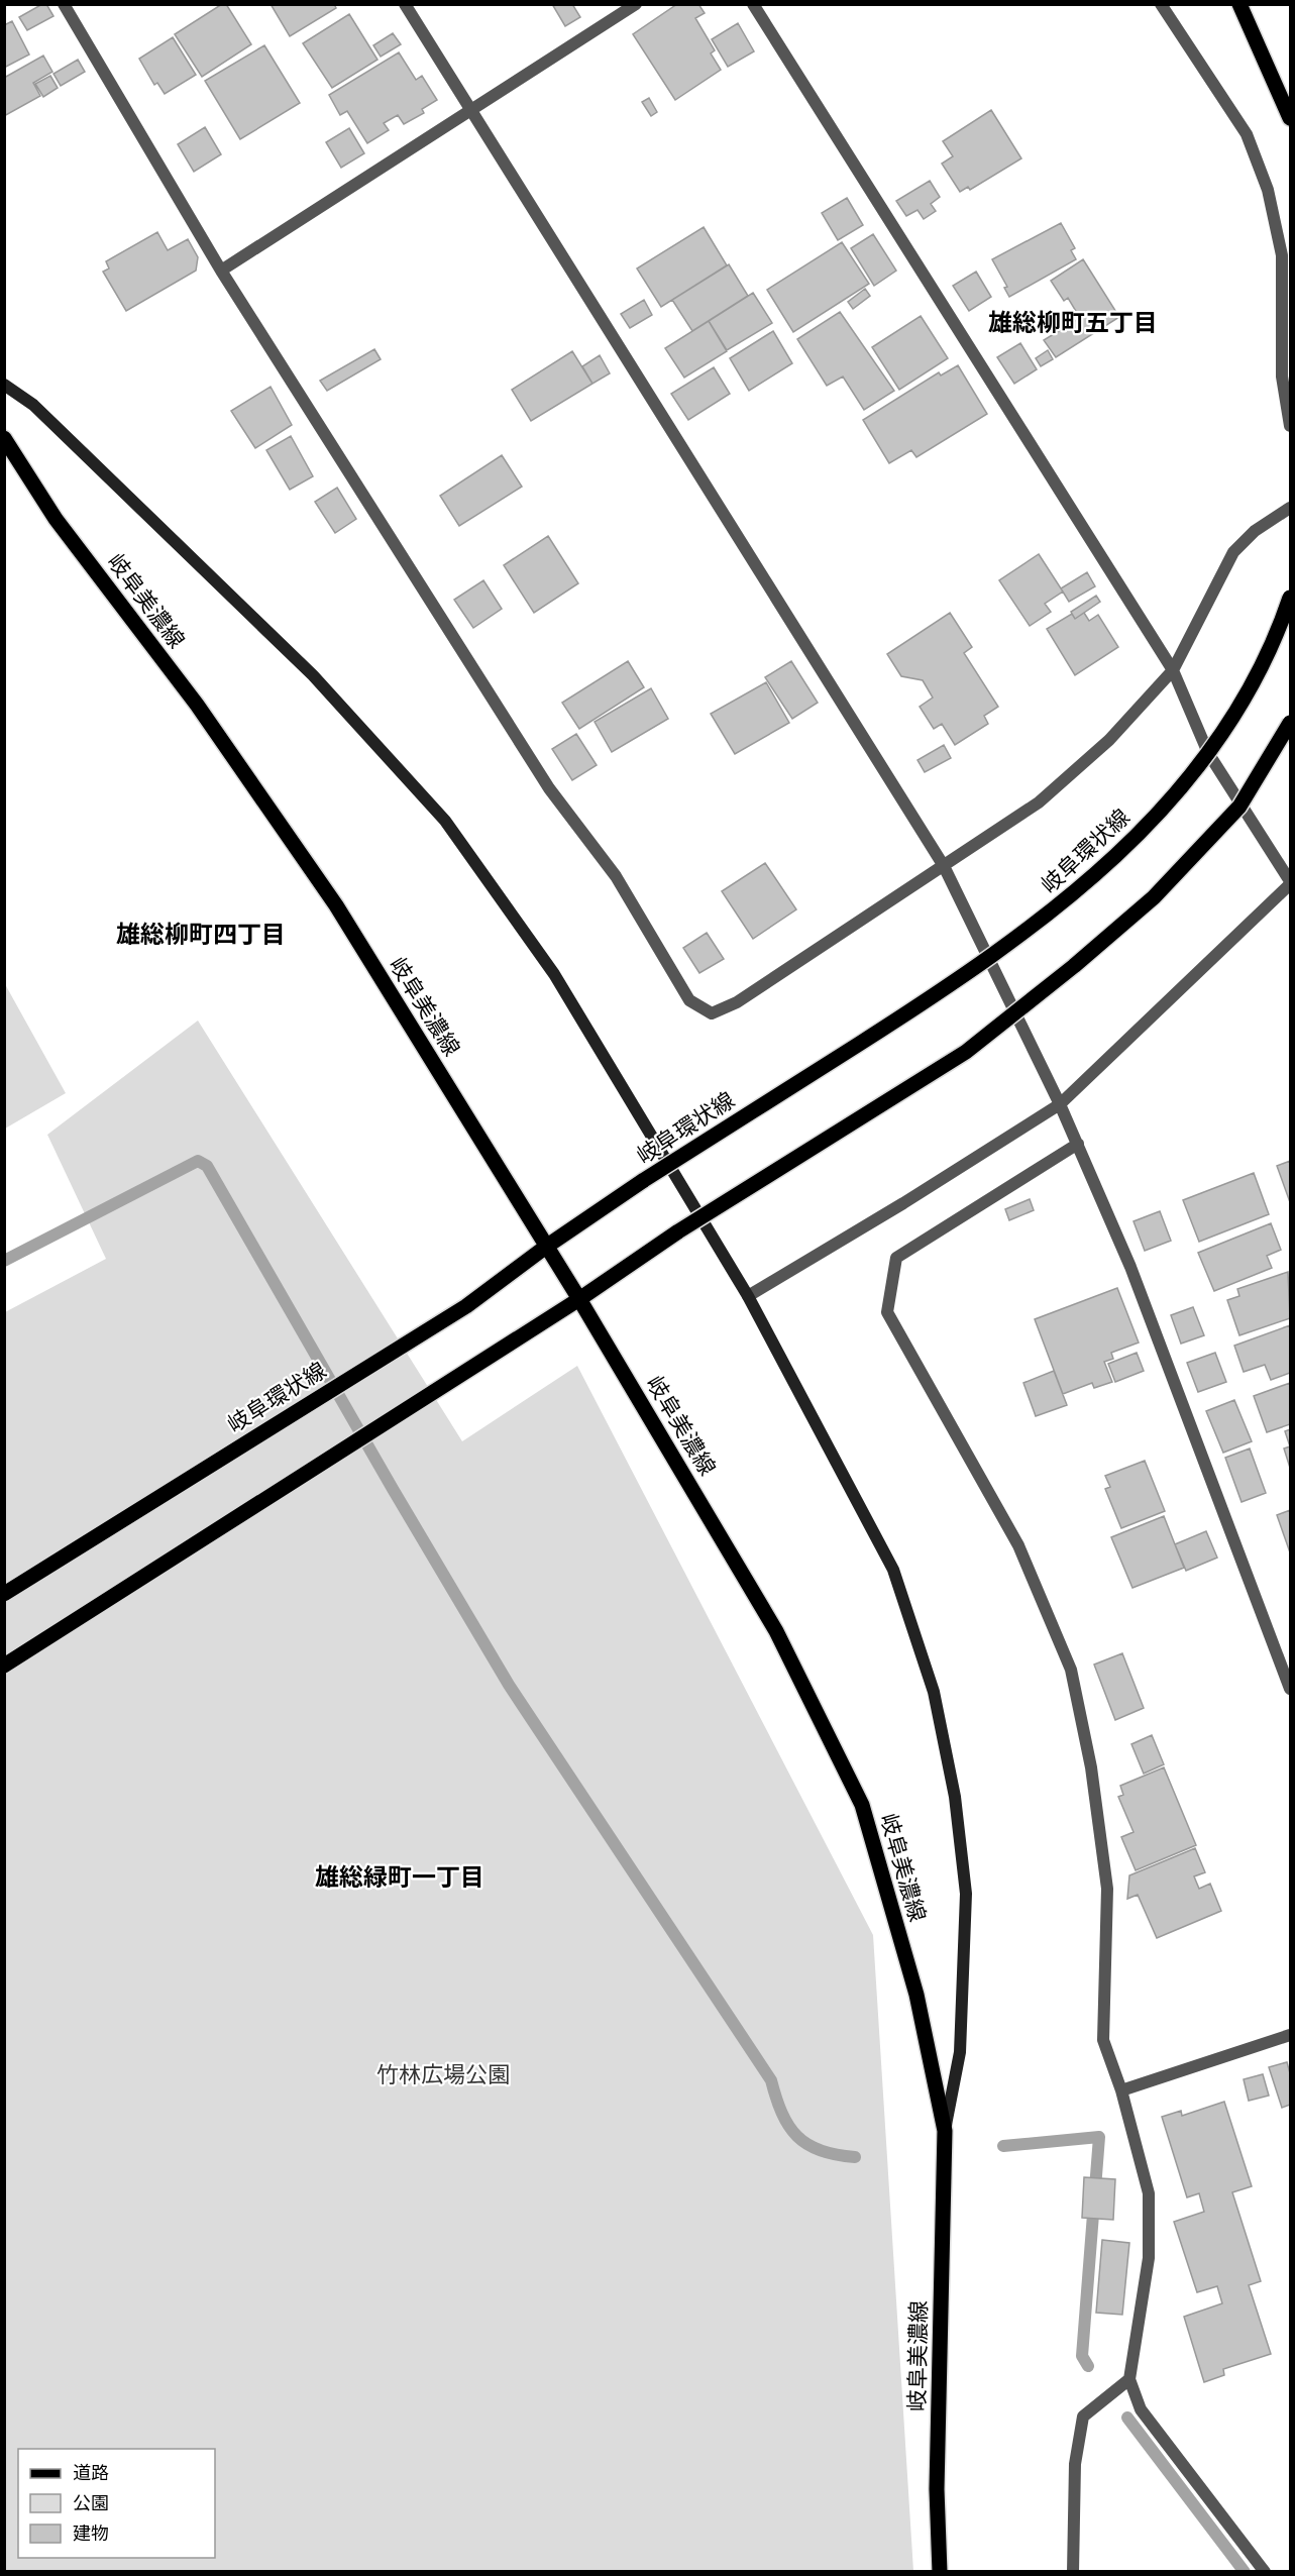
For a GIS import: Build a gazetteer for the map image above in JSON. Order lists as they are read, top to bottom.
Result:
{
  "streets": {
    "main road": ["岐阜美濃線", "岐阜環状線"]
  },
  "crossings": [
    ["岐阜美濃線", "岐阜環状線"]
  ],
  "districts": ["雄総柳町五丁目", "雄総柳町四丁目", "雄総緑町一丁目"],
  "parks": ["竹林広場公園"],
  "legend": ["道路", "公園", "建物"]
}
